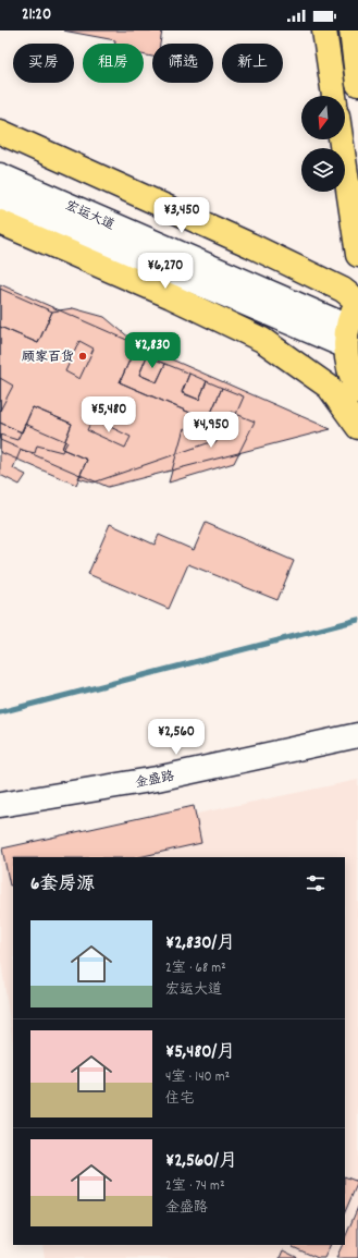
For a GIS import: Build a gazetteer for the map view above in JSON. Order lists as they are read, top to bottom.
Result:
{
  "streets": {
    "main road": ["宏运大道", "金盛路"]
  },
  "places": ["顾家百货"],
  "north": "bottom",
  "page": {
    "status": "21:20",
    "chip": [
      "买房",
      "租房",
      "筛选",
      "新上"
    ],
    "price": [
      "¥3,450",
      "¥6,270",
      "¥2,830",
      "¥5,480",
      "¥4,950",
      "¥2,560"
    ],
    "heading": "6套房源",
    "list": [
      {
        "name": "¥2,830/月",
        "note": "2室 · 68 m² · 宏运大道"
      },
      {
        "name": "¥5,480/月",
        "note": "4室 · 140 m² · 住宅"
      },
      {
        "name": "¥2,560/月",
        "note": "2室 · 74 m² · 金盛路"
      }
    ]
  }
}
